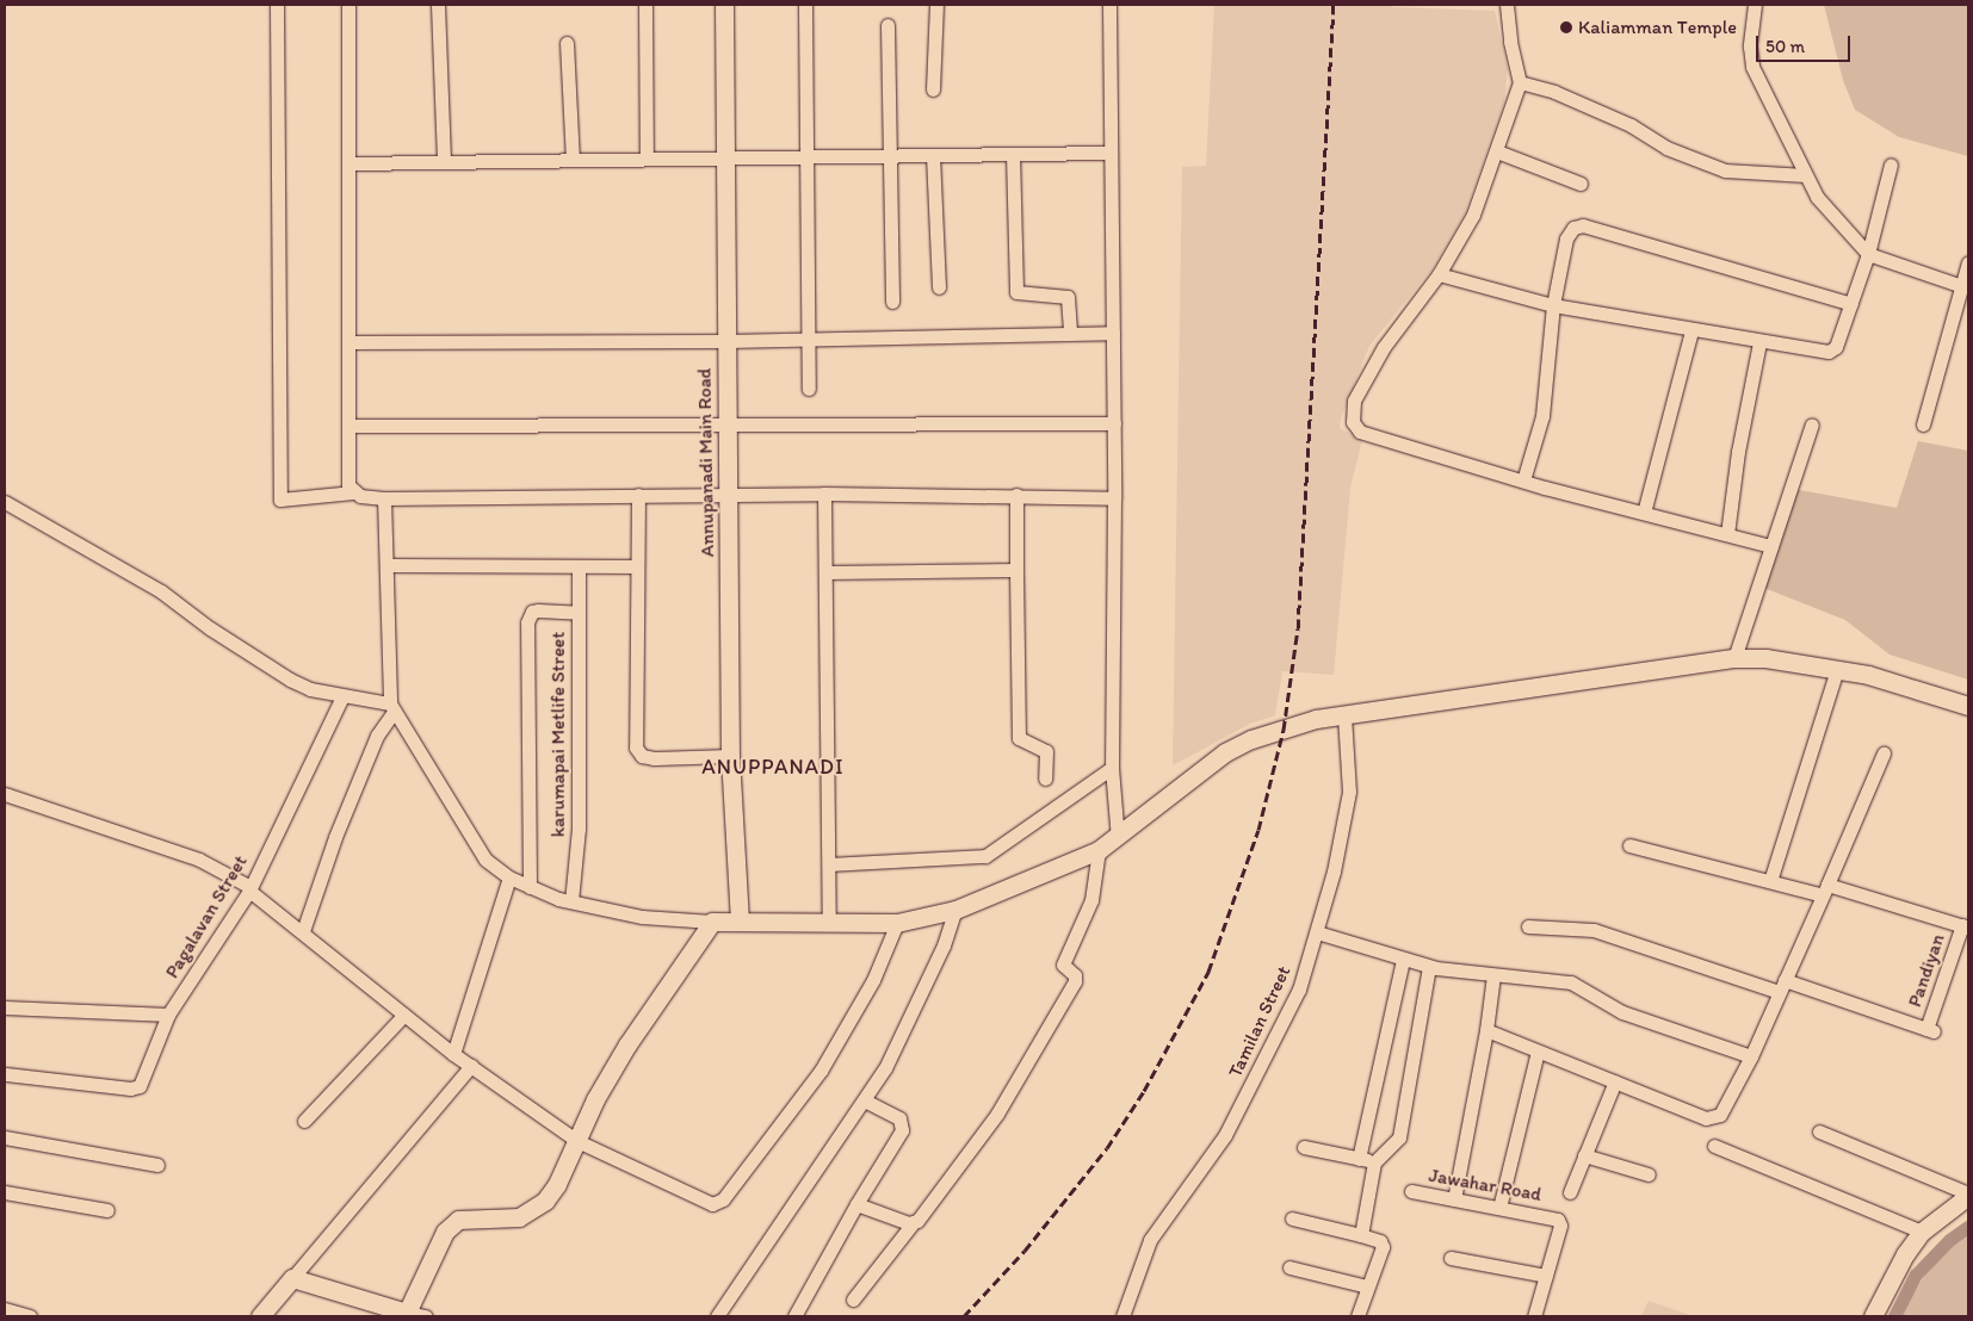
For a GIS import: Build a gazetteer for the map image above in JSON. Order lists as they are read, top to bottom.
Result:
{
  "streets": {
    "street": [
      "Annupanadi Main Road",
      "karumapai Metlife Street",
      "Pagalavan Street",
      "Pandiyan",
      "Tamilan Street",
      "Jawahar Road"
    ]
  },
  "districts": ["ANUPPANADI"],
  "places": ["Kaliamman Temple"],
  "scale_bar": "50 m"
}
